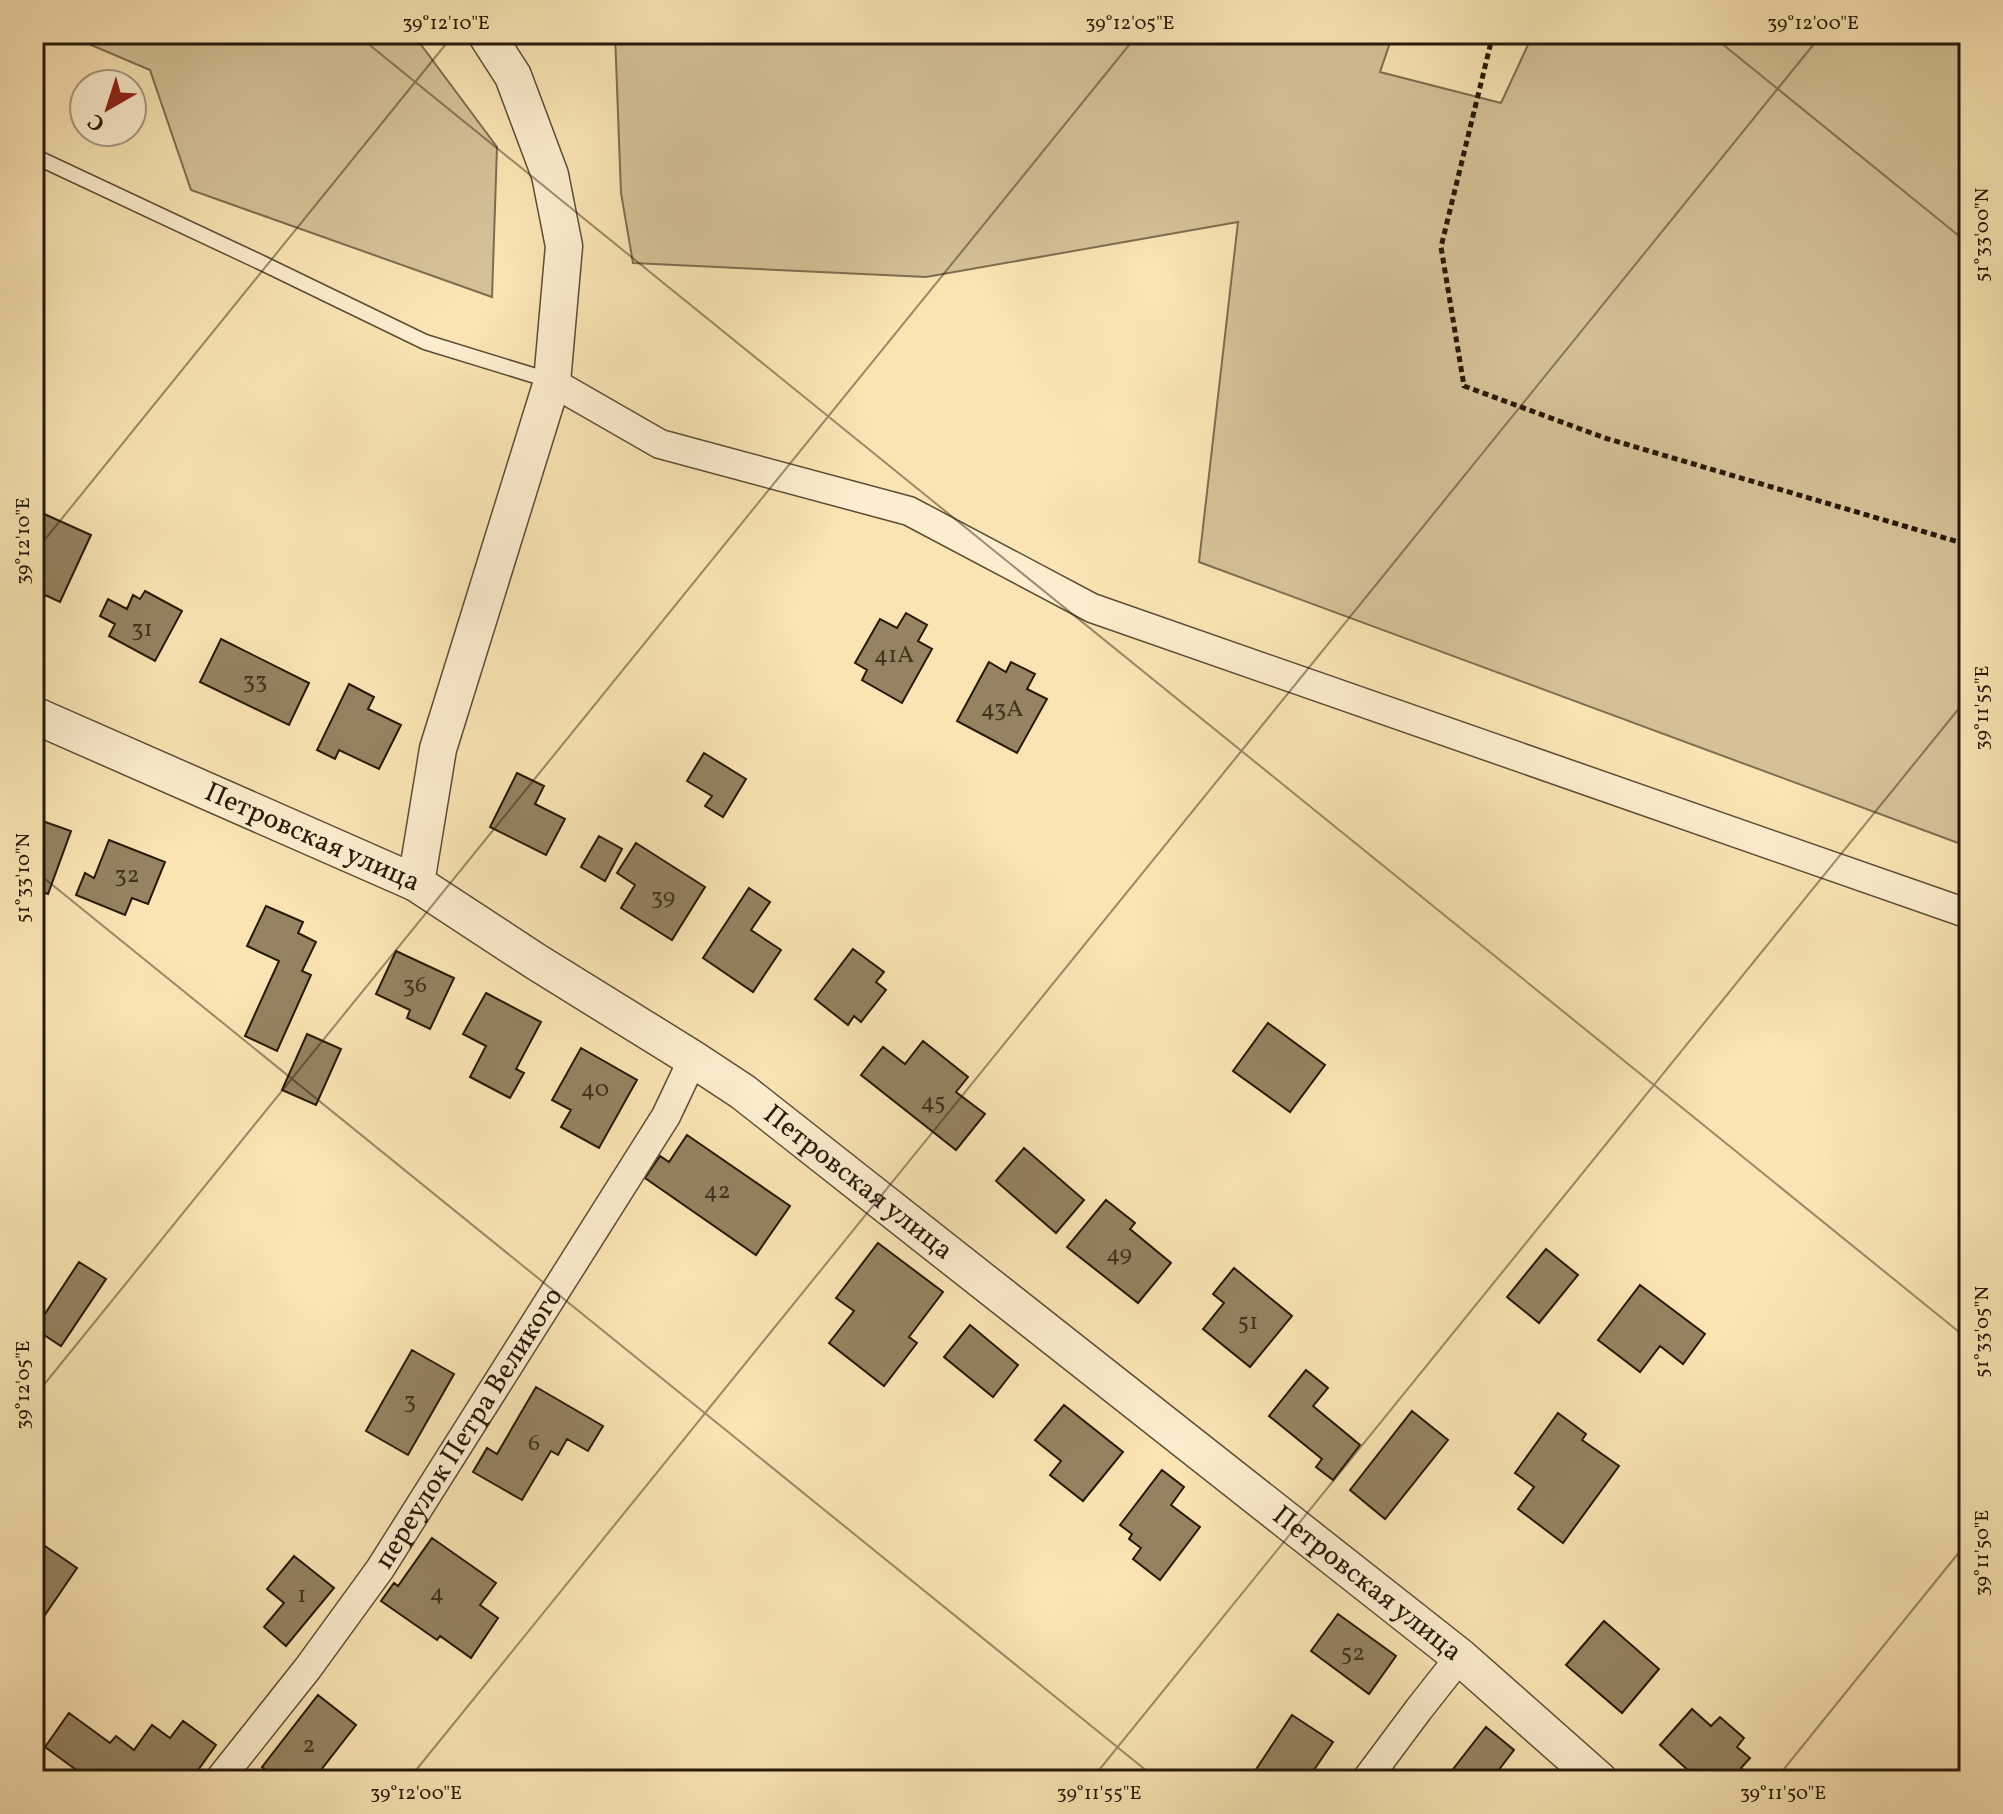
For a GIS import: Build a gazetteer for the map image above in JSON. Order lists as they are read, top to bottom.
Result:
{
  "streets": {
    "street": ["Петровская улица", "переулок Петра Великого"]
  },
  "crossings": [
    ["Петровская улица", "переулок Петра Великого"]
  ],
  "house_numbers": [
    "31",
    "41А",
    "33",
    "43А",
    "32",
    "39",
    "36",
    "40",
    "45",
    "42",
    "49",
    "51",
    "3",
    "6",
    "4",
    "1",
    "52",
    "2"
  ],
  "north": "bottom left",
  "coordinates": [
    "39°12'10\"E",
    "39°12'05\"E",
    "39°12'00\"E",
    "51°33'00\"N",
    "39°11'55\"E",
    "51°33'10\"N",
    "51°33'05\"N",
    "39°11'50\"E"
  ]
}
